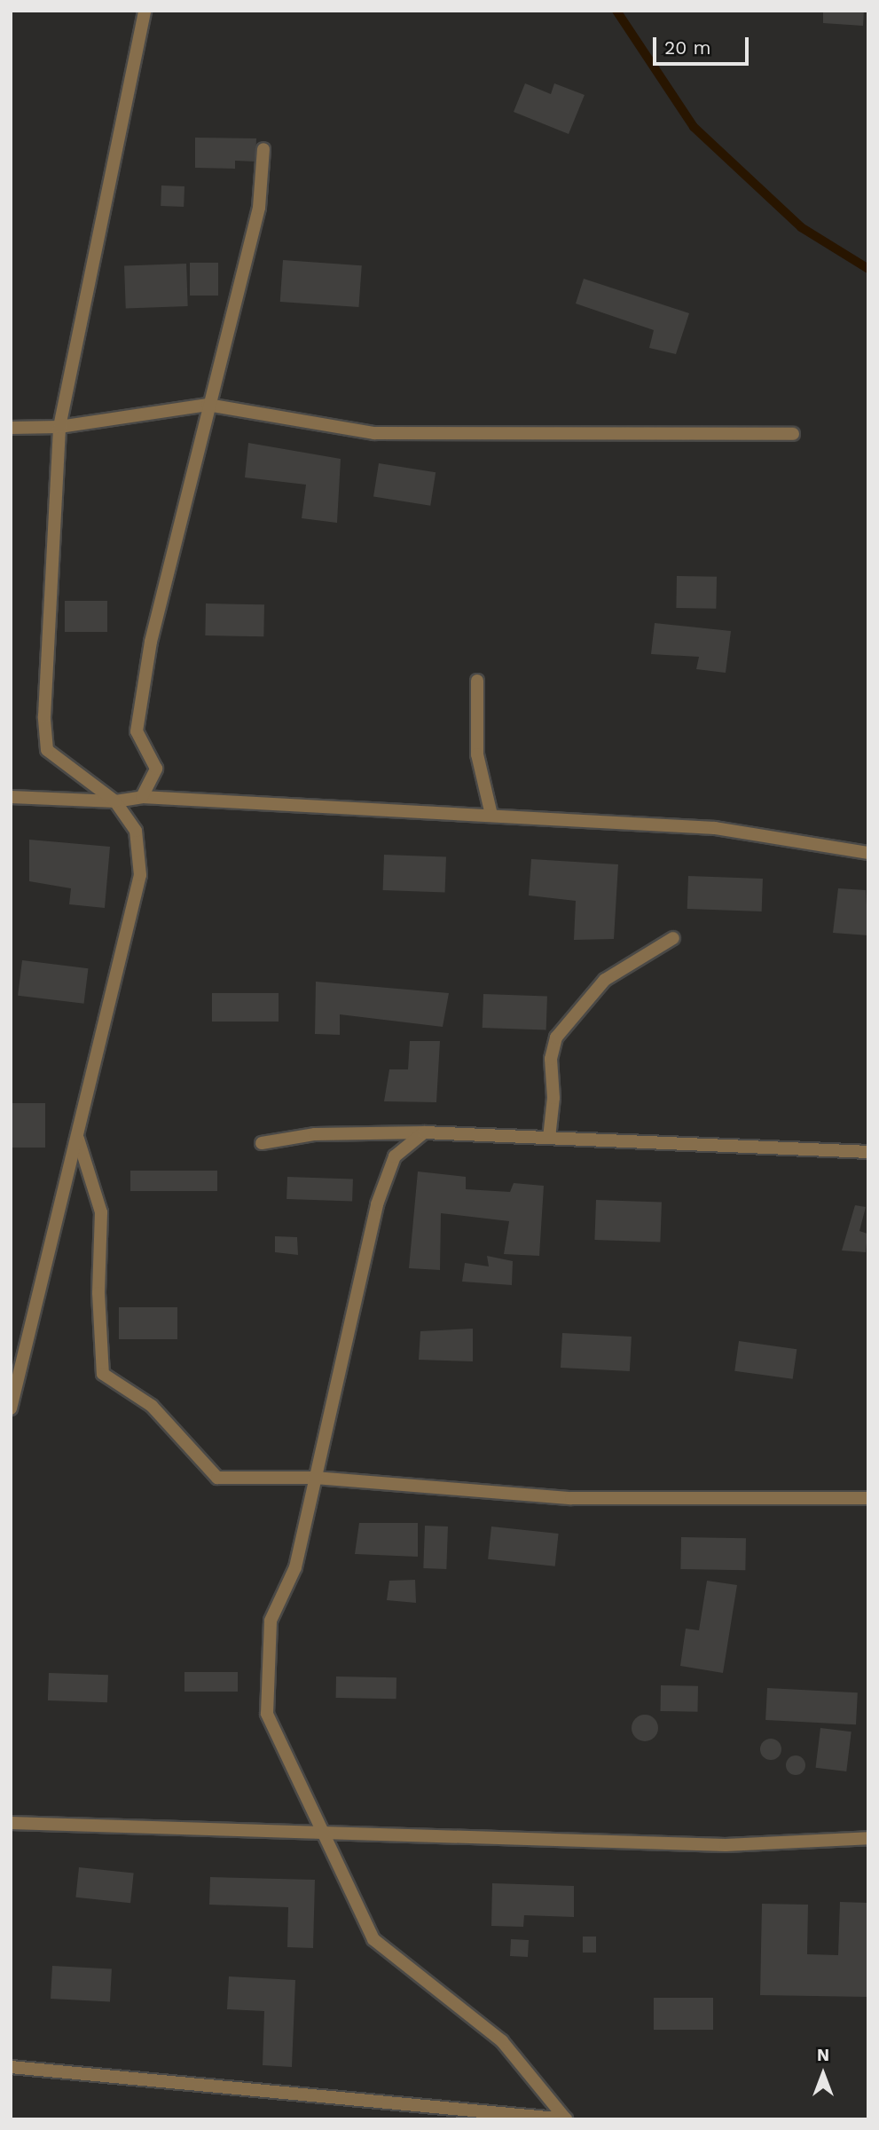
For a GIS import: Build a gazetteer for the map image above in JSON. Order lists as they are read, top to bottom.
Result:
{
  "scale_bar": "20 m",
  "north": "top"
}
